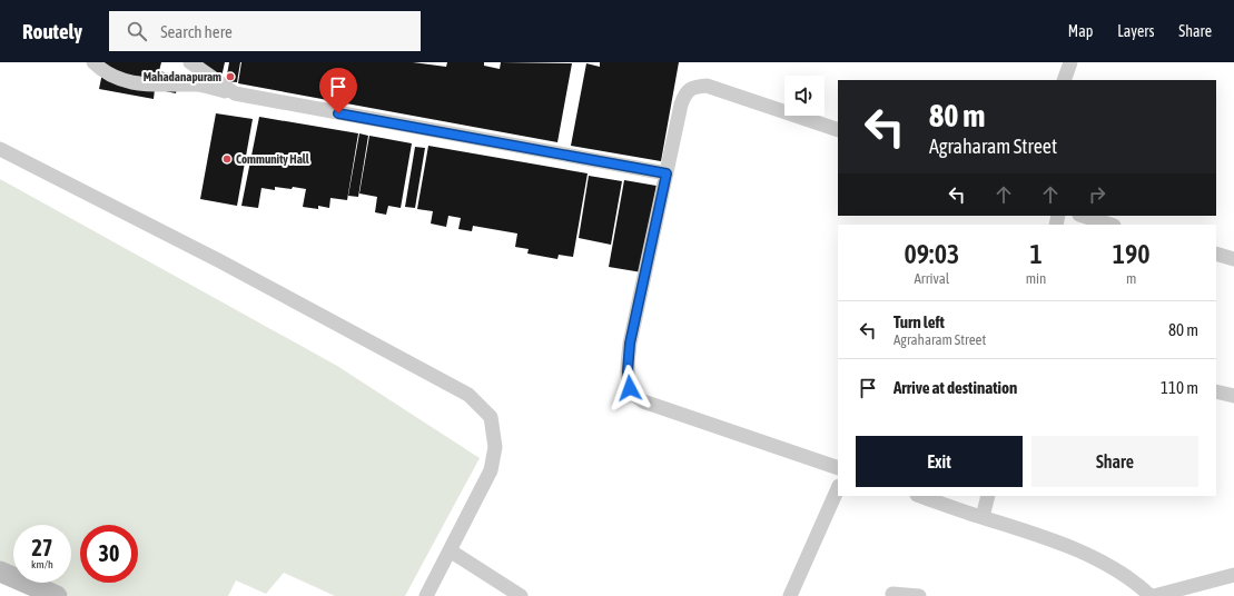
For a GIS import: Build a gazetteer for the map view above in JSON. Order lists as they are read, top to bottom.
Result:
{
  "places": ["Mahadanapuram", "Community Hall"],
  "page": {
    "header": "Routely",
    "search": "Search here",
    "nav": ["Map", "Layers", "Share"],
    "turn": ["80 m", "Agraharam Street"],
    "eta": [
      "09:03",
      "Arrival",
      "1",
      "min",
      "190",
      "m"
    ],
    "list": [
      {
        "name": "Turn left",
        "note": "Agraharam Street",
        "value": "80 m"
      },
      {
        "name": "Arrive at destination",
        "value": "110 m"
      }
    ],
    "buttons": ["Exit", "Share"],
    "speed": "27 km/h",
    "limit": "30"
  }
}
